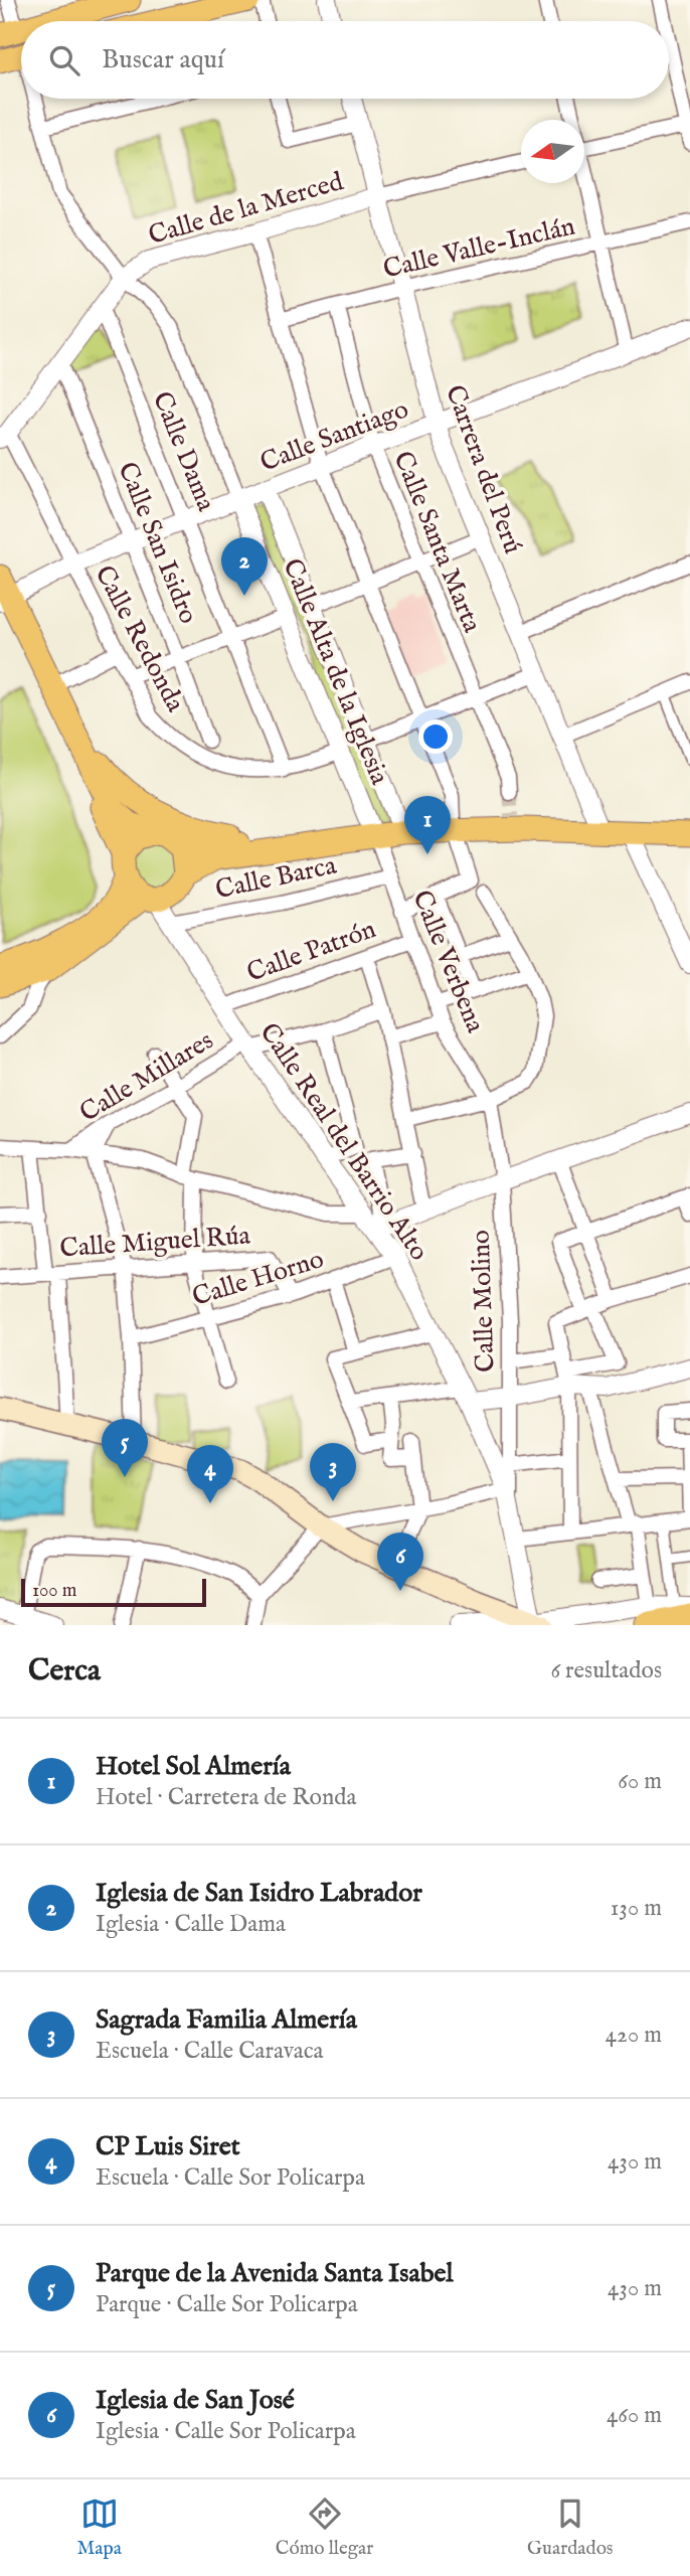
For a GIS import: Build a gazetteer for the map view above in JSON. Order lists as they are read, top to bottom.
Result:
{
  "streets": {
    "street": [
      "Calle de la Merced",
      "Calle Valle-Inclán",
      "Calle Santiago",
      "Calle Dama",
      "Carrera del Perú",
      "Calle Santa Marta",
      "Calle San Isidro",
      "Calle Redonda",
      "Calle Alta de la Iglesia",
      "Calle Barca",
      "Calle Patrón",
      "Calle Verbena",
      "Calle Millares",
      "Calle Real del Barrio Alto",
      "Calle Miguel Rúa",
      "Calle Horno",
      "Calle Molino"
    ]
  },
  "crossings": [
    ["Calle de la Merced", "Calle Dama"],
    ["Calle de la Merced", "Carrera del Perú"],
    ["Calle de la Merced", "Calle San Isidro"],
    ["Calle de la Merced", "Calle Redonda"],
    ["Calle de la Merced", "Calle Alta de la Iglesia"],
    ["Calle Valle-Inclán", "Carrera del Perú"],
    ["Calle Valle-Inclán", "Calle Santa Marta"],
    ["Calle Santiago", "Calle Dama"],
    ["Calle Santiago", "Carrera del Perú"],
    ["Calle Santiago", "Calle Santa Marta"],
    ["Calle Santiago", "Calle San Isidro"],
    ["Calle Santiago", "Calle Redonda"],
    ["Calle Santiago", "Calle Alta de la Iglesia"],
    ["Calle Dama", "Calle Redonda"],
    ["Calle San Isidro", "Calle Redonda"],
    ["Calle Redonda", "Calle Alta de la Iglesia"],
    ["Calle Alta de la Iglesia", "Calle Verbena"],
    ["Calle Barca", "Calle Verbena"],
    ["Calle Barca", "Calle Real del Barrio Alto"],
    ["Calle Patrón", "Calle Verbena"],
    ["Calle Patrón", "Calle Real del Barrio Alto"],
    ["Calle Verbena", "Calle Molino"],
    ["Calle Millares", "Calle Real del Barrio Alto"],
    ["Calle Real del Barrio Alto", "Calle Horno"],
    ["Calle Real del Barrio Alto", "Calle Molino"],
    ["Calle Miguel Rúa", "Calle Horno"]
  ],
  "scale_bar": "100 m",
  "north": "left",
  "page": {
    "search": "Buscar aquí",
    "pins": [
      "2",
      "1",
      "5",
      "3",
      "4",
      "6"
    ],
    "scale": "100 m",
    "heading": ["Cerca", "6 resultados"],
    "list": [
      {
        "mark": "1",
        "name": "Hotel Sol Almería",
        "note": "Hotel · Carretera de Ronda",
        "value": "60 m"
      },
      {
        "mark": "2",
        "name": "Iglesia de San Isidro Labrador",
        "note": "Iglesia · Calle Dama",
        "value": "130 m"
      },
      {
        "mark": "3",
        "name": "Sagrada Familia Almería",
        "note": "Escuela · Calle Caravaca",
        "value": "420 m"
      },
      {
        "mark": "4",
        "name": "CP Luis Siret",
        "note": "Escuela · Calle Sor Policarpa",
        "value": "430 m"
      },
      {
        "mark": "5",
        "name": "Parque de la Avenida Santa Isabel",
        "note": "Parque · Calle Sor Policarpa",
        "value": "430 m"
      },
      {
        "mark": "6",
        "name": "Iglesia de San José",
        "note": "Iglesia · Calle Sor Policarpa",
        "value": "460 m"
      }
    ],
    "nav": ["Mapa", "Cómo llegar", "Guardados"]
  }
}
